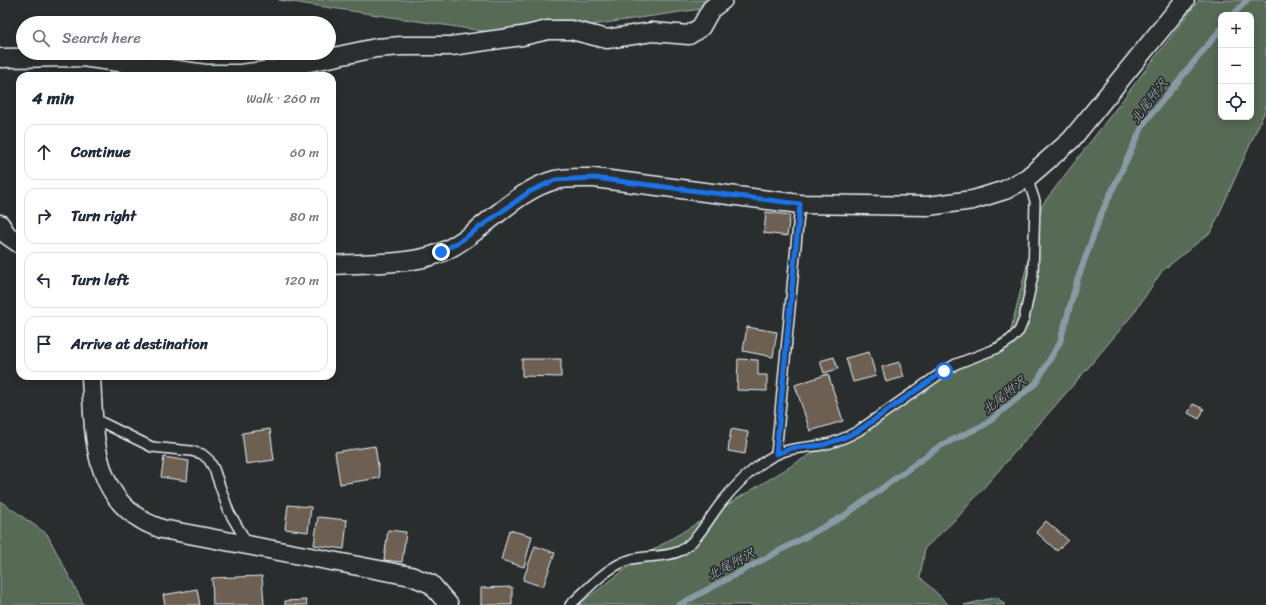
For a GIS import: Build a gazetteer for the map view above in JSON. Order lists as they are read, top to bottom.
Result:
{
  "water": ["北尾附沢"],
  "page": {
    "map_buttons": ["+", "−"],
    "search": "Search here",
    "heading": ["4 min", "Walk · 260 m"],
    "list": [
      ["Continue", "60 m"],
      ["Turn right", "80 m"],
      ["Turn left", "120 m"],
      "Arrive at destination"
    ]
  }
}
